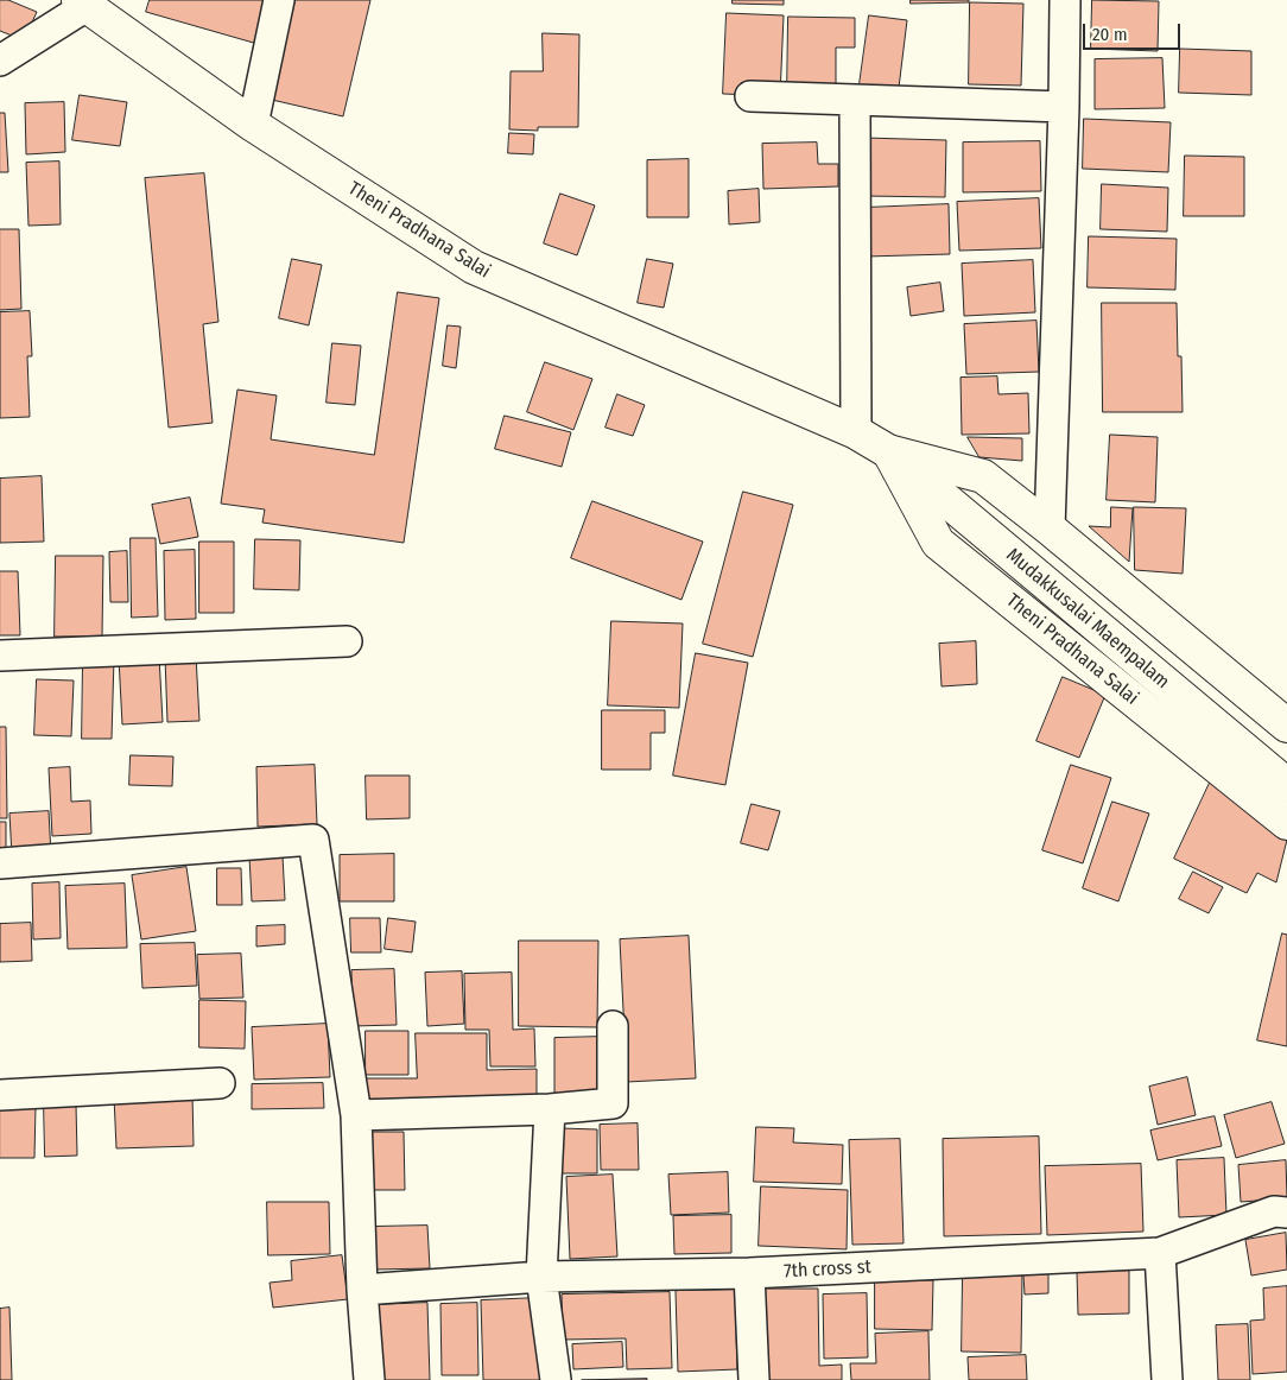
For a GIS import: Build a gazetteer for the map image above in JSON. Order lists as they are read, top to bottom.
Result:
{
  "streets": {
    "main road": ["Theni Pradhana Salai", "Mudakkusalai Maempalam"],
    "street": ["7th cross st"]
  },
  "crossings": [
    ["Theni Pradhana Salai", "Mudakkusalai Maempalam"]
  ],
  "scale_bar": "20 m"
}
